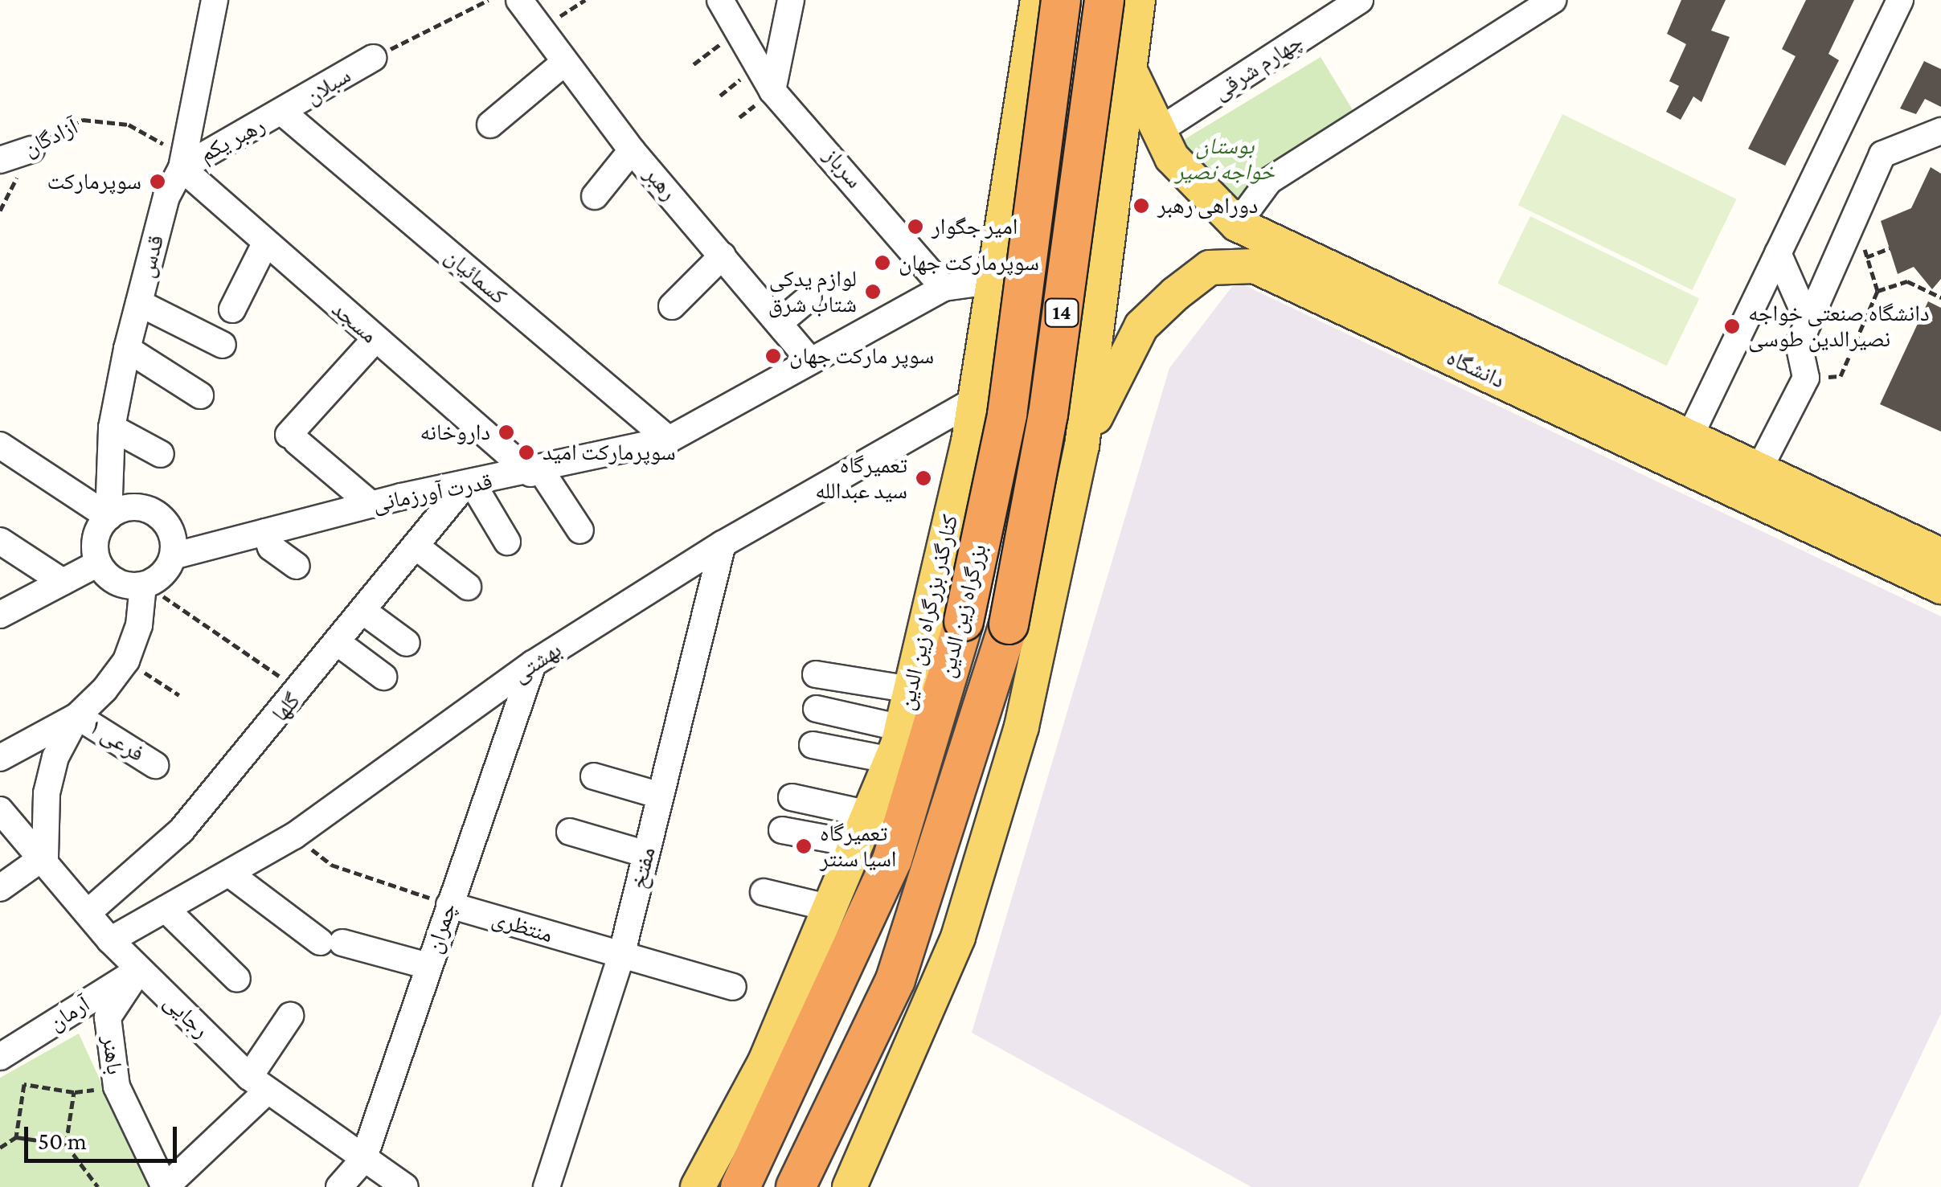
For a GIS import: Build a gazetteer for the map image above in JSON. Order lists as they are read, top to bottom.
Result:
{
  "streets": {
    "highway": ["14", "بزرگراه زین الدین"],
    "main road": ["دانشگاه", "کنارگذر بزرگراه زین الدین"],
    "street": [
      "چهارم شرقی",
      "سبلان",
      "آزادگان",
      "رهبر یکم",
      "سرباز",
      "رهبر",
      "قدس",
      "کسمائیان",
      "مسجد",
      "قدرت آورزمانی",
      "بهشتی",
      "گلها",
      "فرعی ۱",
      "مفتخ",
      "منتظری",
      "چمران",
      "آرمان",
      "رجایی",
      "باهنر"
    ]
  },
  "crossings": [
    ["چهارم شرقی", "دانشگاه"],
    ["سبلان", "رهبر یکم"],
    ["سبلان", "کسمائیان"],
    ["آزادگان", "رهبر یکم"],
    ["آزادگان", "قدس"],
    ["آزادگان", "مسجد"],
    ["رهبر یکم", "قدس"],
    ["رهبر یکم", "کسمائیان"],
    ["رهبر یکم", "مسجد"],
    ["سرباز", "قدرت آورزمانی"],
    ["رهبر", "قدرت آورزمانی"],
    ["قدس", "مسجد"],
    ["قدس", "قدرت آورزمانی"],
    ["کسمائیان", "قدرت آورزمانی"],
    ["مسجد", "قدرت آورزمانی"],
    ["قدرت آورزمانی", "گلها"],
    ["کنارگذر بزرگراه زین الدین", "بهشتی"],
    ["بهشتی", "مفتخ"],
    ["بهشتی", "چمران"],
    ["بهشتی", "رجایی"],
    ["گلها", "رجایی"],
    ["مفتخ", "منتظری"],
    ["منتظری", "چمران"],
    ["چمران", "رجایی"],
    ["آرمان", "رجایی"],
    ["آرمان", "باهنر"],
    ["رجایی", "باهنر"]
  ],
  "parks": ["بوستان خواجه نصیر"],
  "places": [
    "سوپرمارکت",
    "دوراهی رهبر",
    "امیر جگوار",
    "سوپرمارکت جهان",
    "لوازم یدکی شتاب شرق",
    "دانشگاه صنعتی خواجه نصیرالدین طوسی",
    "سوپر مارکت جهان",
    "داروخانه",
    "سوپرمارکت امید",
    "تعمیرگاه سید عبدالله",
    "تعمیرگاه اسیا سنتر"
  ],
  "scale_bar": "50 m"
}
